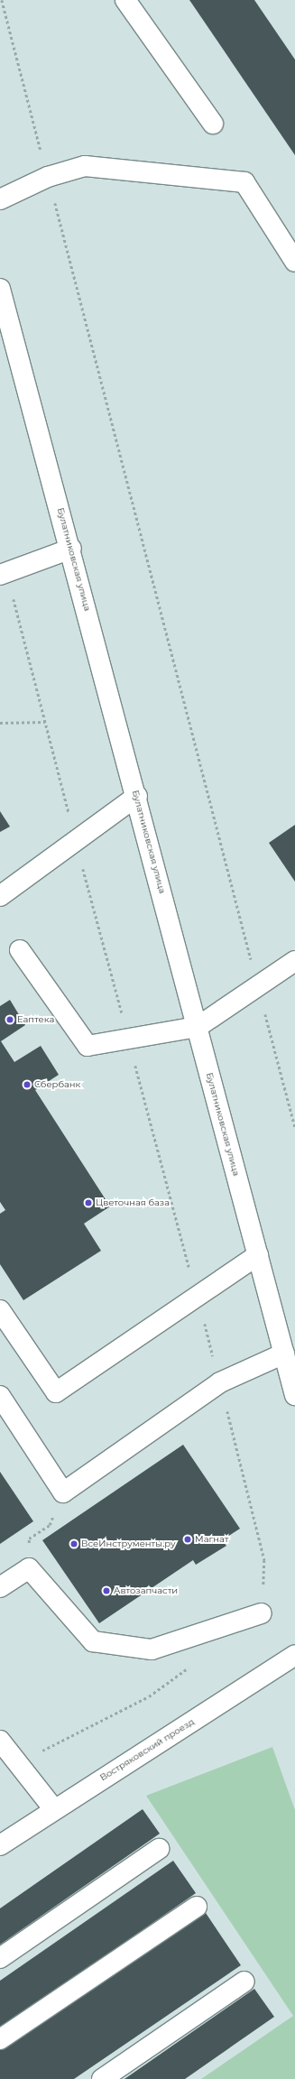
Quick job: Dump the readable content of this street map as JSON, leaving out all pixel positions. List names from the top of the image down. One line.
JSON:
{"streets":{"street":["Булатниковская улица","Востряковский проезд"]},"places":["Еаптека","Сбербанк","Цветочная база","Магнат","ВсеИнструменты.ру","Автозапчасти"]}
